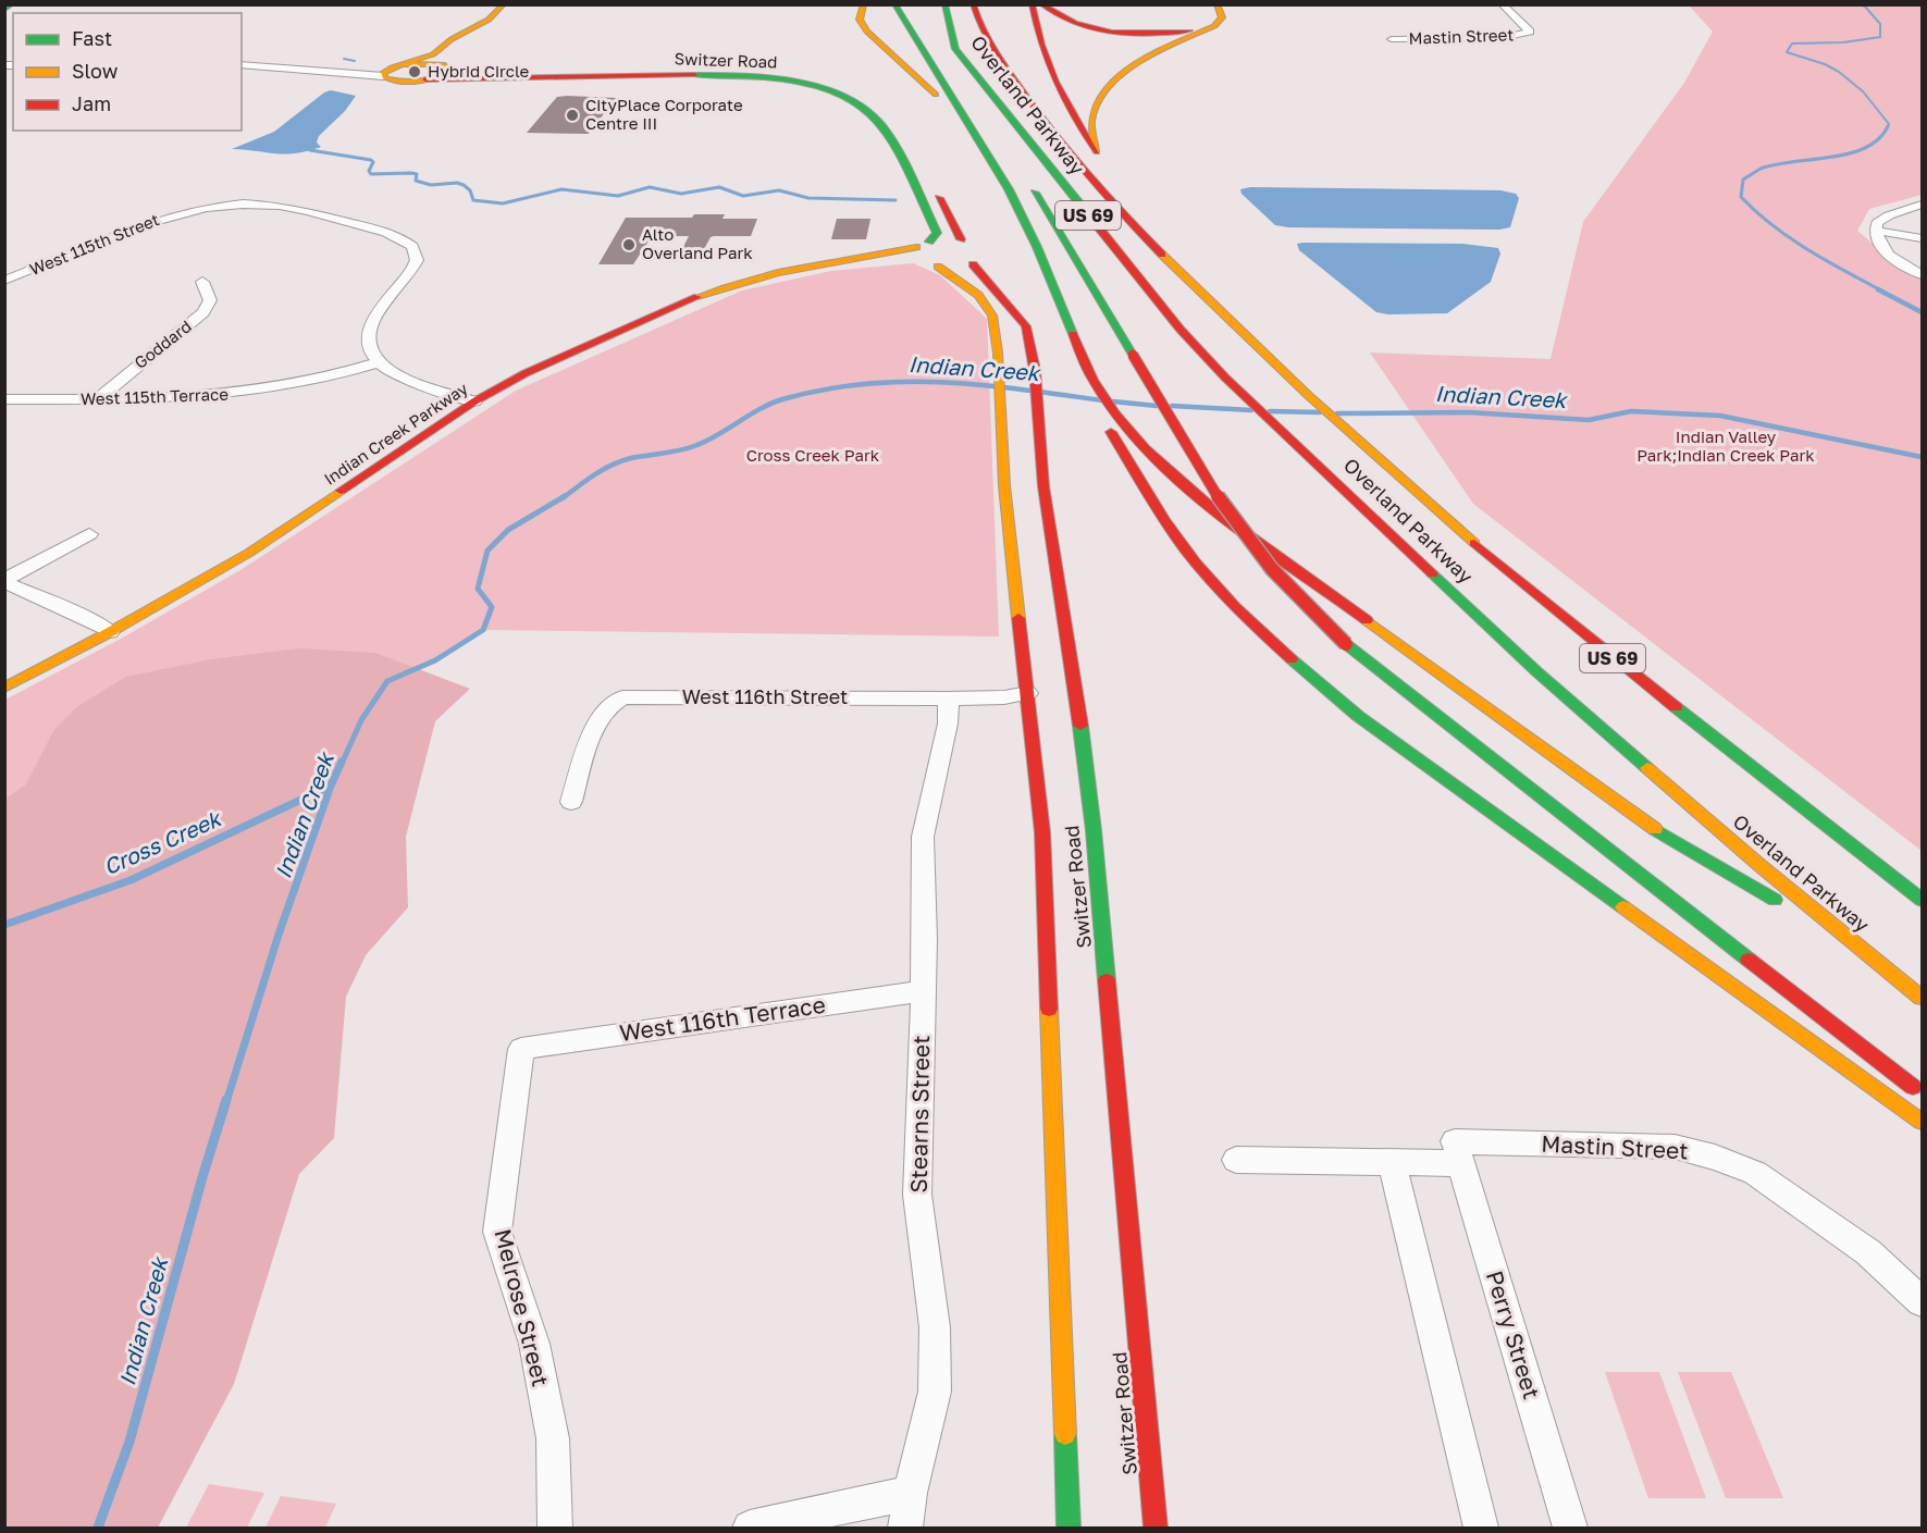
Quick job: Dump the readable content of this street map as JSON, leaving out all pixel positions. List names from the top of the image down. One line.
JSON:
{"streets":{"main road":["Switzer Road","Overland Parkway","US 69","Indian Creek Parkway"],"street":["Mastin Street","West 115th Street","Goddard","West 115th Terrace","West 116th Street","West 116th Terrace","Stearns Street","Melrose Street","Perry Street"]},"crossings":[["Mastin Street","Perry Street"],["Switzer Road","Indian Creek Parkway"],["Switzer Road","West 116th Street"],["West 115th Street","West 115th Terrace"],["Goddard","West 115th Terrace"],["West 116th Street","Stearns Street"],["West 116th Terrace","Stearns Street"],["West 116th Terrace","Melrose Street"]],"water":["Indian Creek","Cross Creek"],"parks":["Indian Valley Park;Indian Creek Park","Cross Creek Park"],"places":["Hybrid Circle","CityPlace Corporate Centre III","Alto Overland Park"],"legend":["Fast","Slow","Jam"]}
